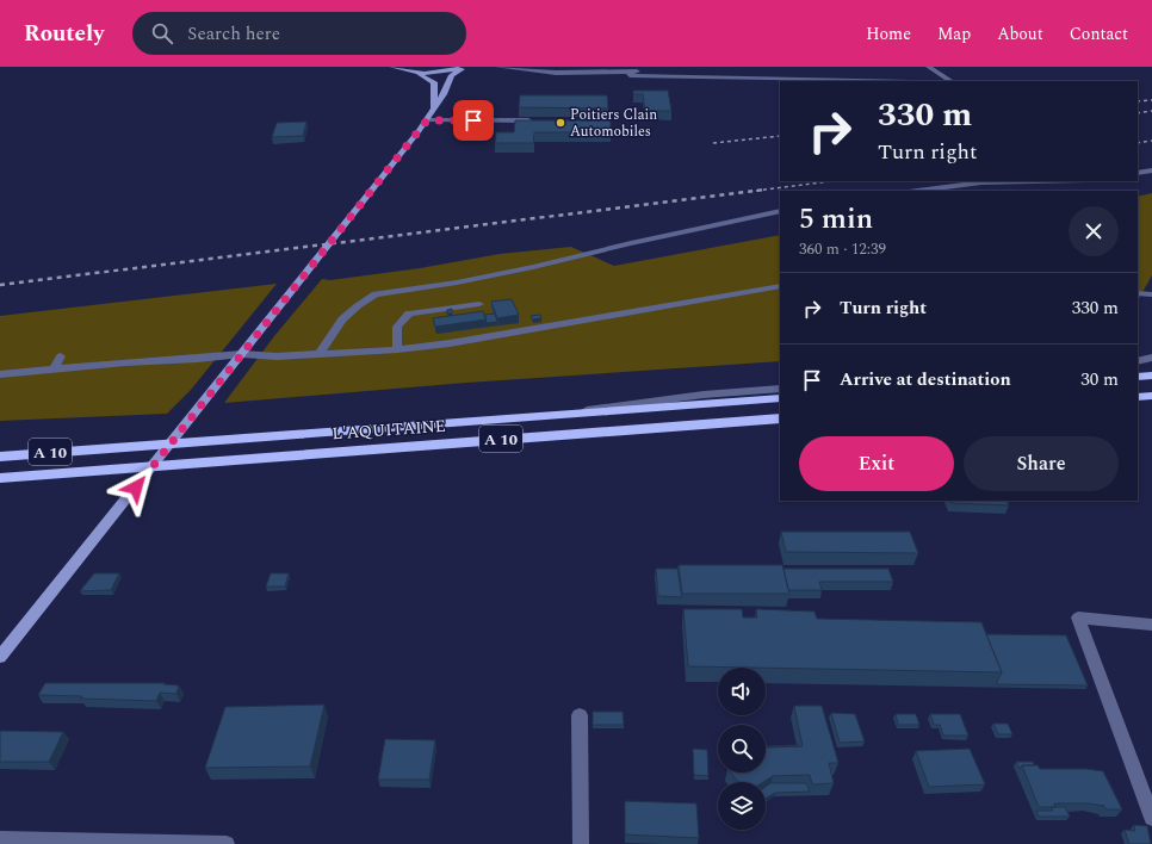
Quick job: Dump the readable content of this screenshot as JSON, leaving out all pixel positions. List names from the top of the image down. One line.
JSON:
{"streets":{"highway":["L'AQUITAINE","A 10"]},"places":["Poitiers Clain Automobiles"],"page":{"header":"Routely","search":"Search here","nav":["Home","Map","About","Contact"],"turn":["330 m","Turn right"],"heading":["5 min","360 m · 12:39"],"list":[{"name":"Turn right","value":"330 m"},{"name":"Arrive at destination","value":"30 m"}],"buttons":["Exit","Share"]}}
